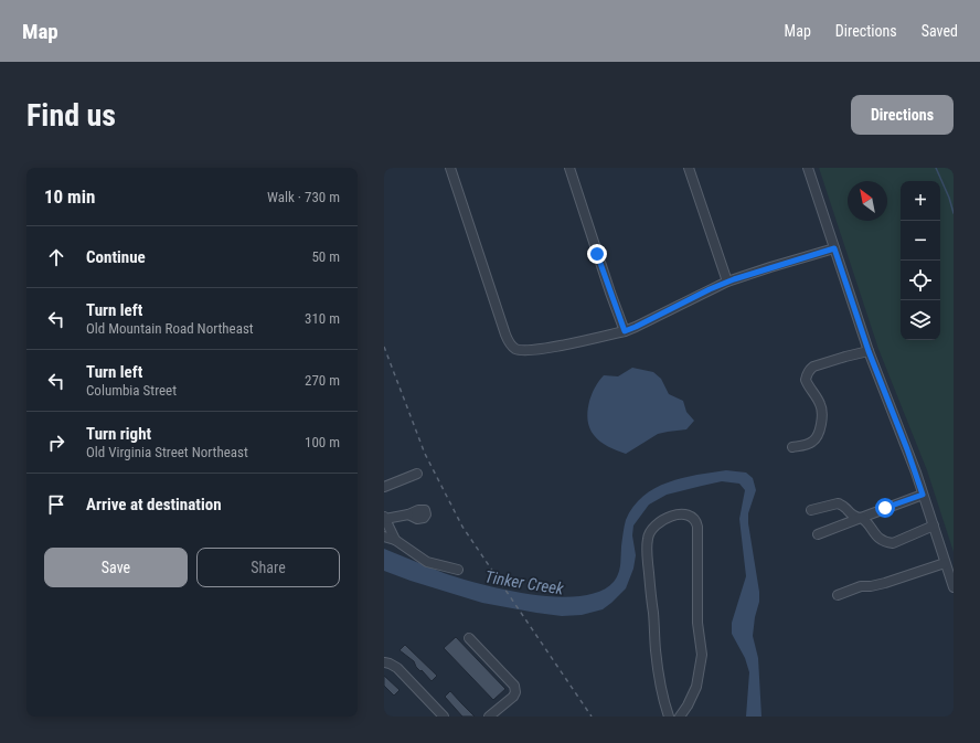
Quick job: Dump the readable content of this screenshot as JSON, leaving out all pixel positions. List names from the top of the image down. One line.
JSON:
{"water":["Tinker Creek"],"north":"top left","page":{"header":"Map","nav":["Map","Directions","Saved"],"buttons":["Directions",["Save","Share"]],"title":"Find us","heading":["10 min","Walk · 730 m"],"map_buttons":["+","−"],"list":[["Continue","50 m"],["Turn left","Old Mountain Road Northeast","310 m"],["Turn left","Columbia Street","270 m"],["Turn right","Old Virginia Street Northeast","100 m"],"Arrive at destination"]}}
